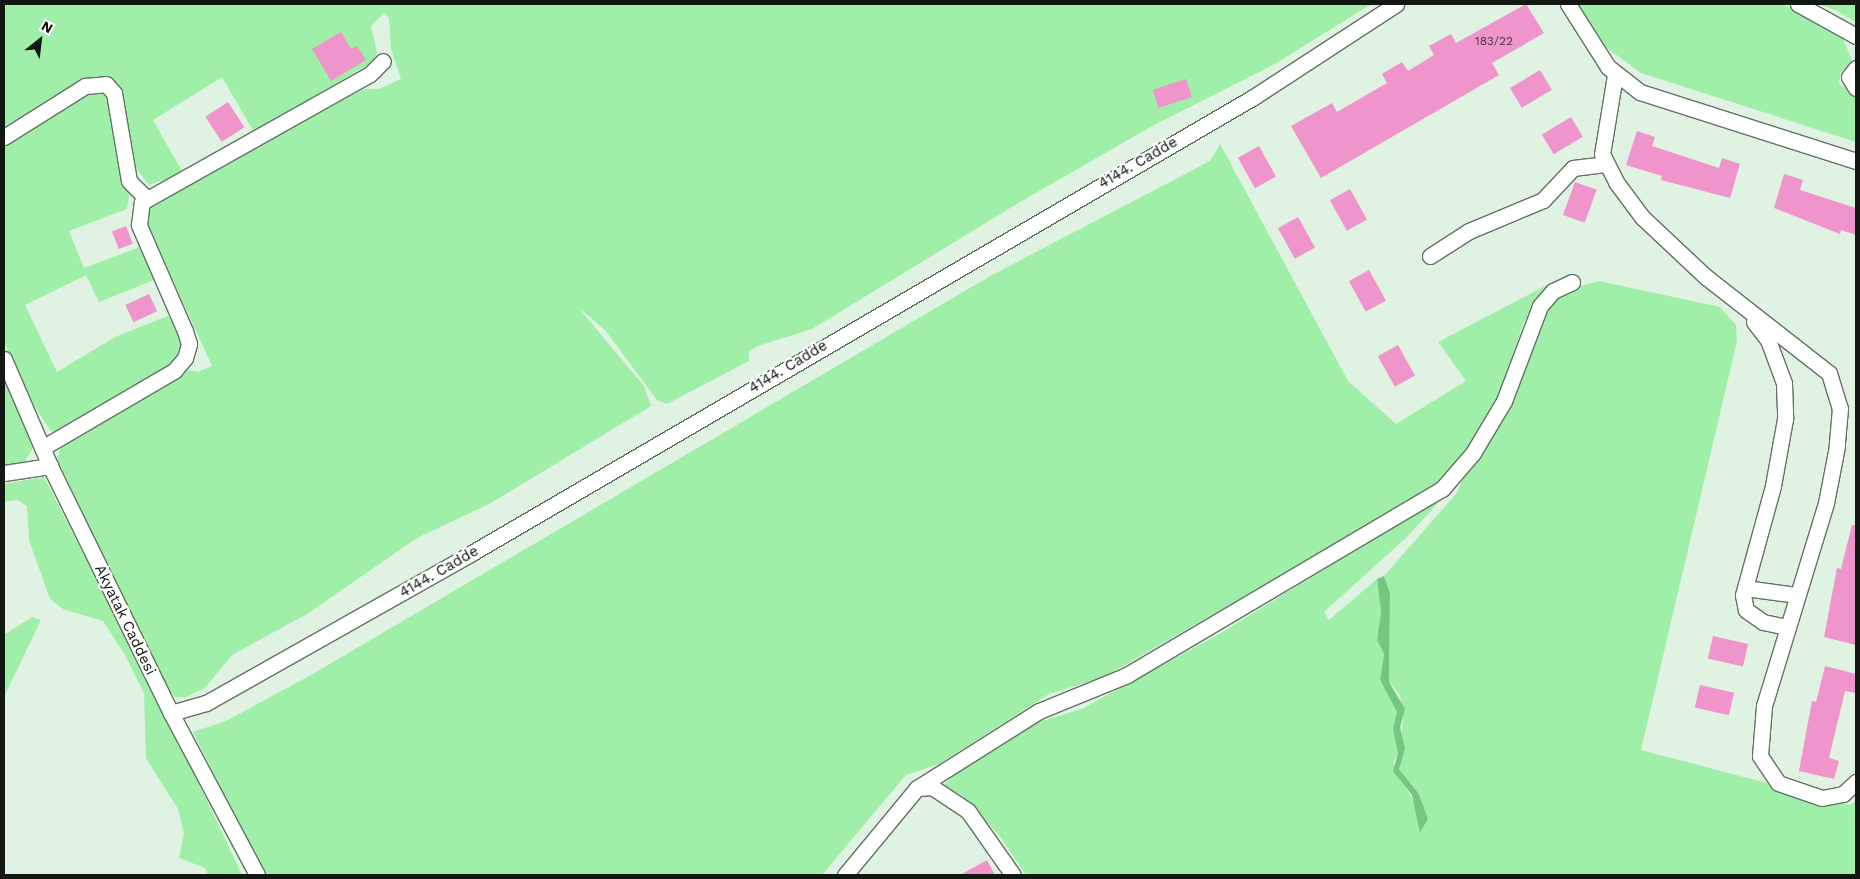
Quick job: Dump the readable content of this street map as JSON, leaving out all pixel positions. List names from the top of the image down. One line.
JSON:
{"streets":{"street":["4144. Cadde","Akyatak Caddesi"]},"crossings":[["4144. Cadde","Akyatak Caddesi"]],"house_numbers":["183/22"],"north":"top right"}
